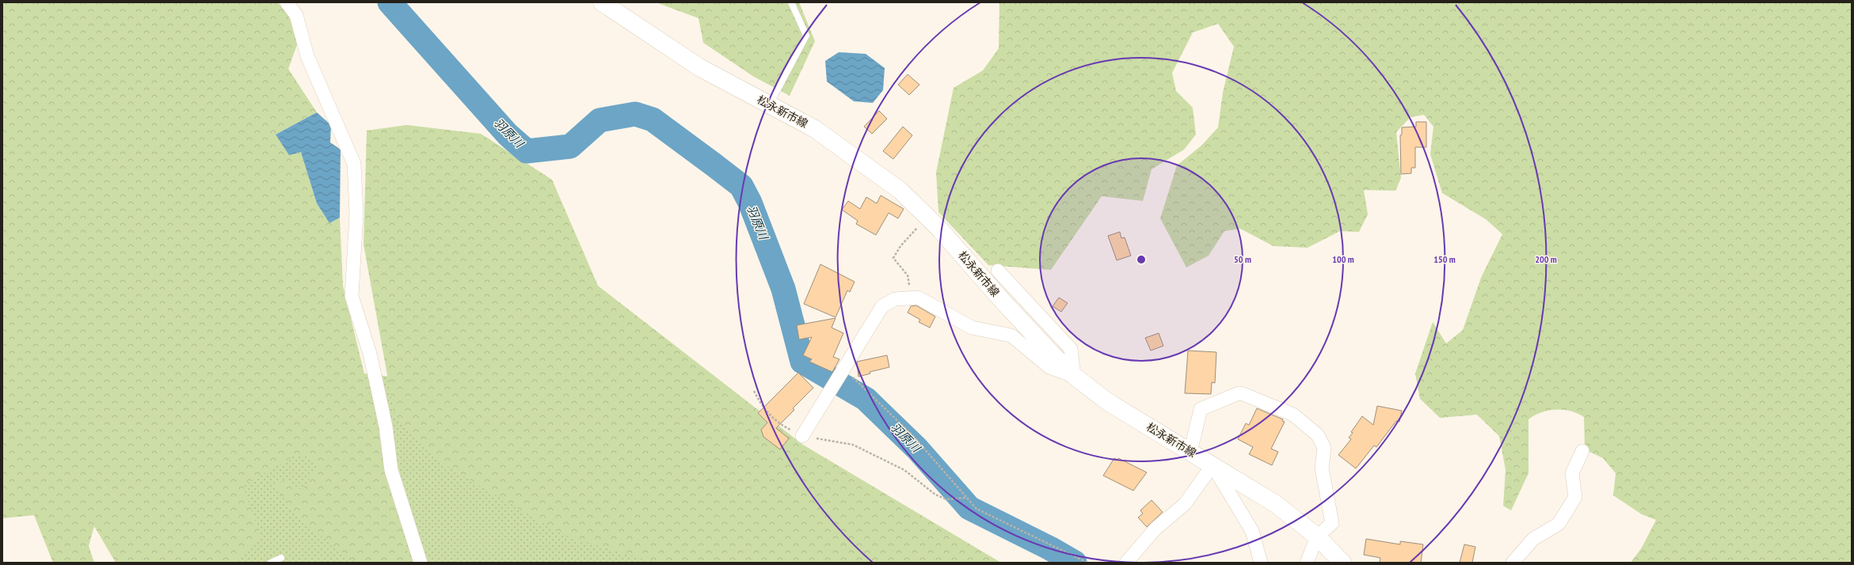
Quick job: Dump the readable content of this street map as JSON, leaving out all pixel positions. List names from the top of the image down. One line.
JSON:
{"streets":{"main road":["松永新市線"]},"water":["羽原川"],"rings":["50 m","100 m","150 m","200 m"]}
